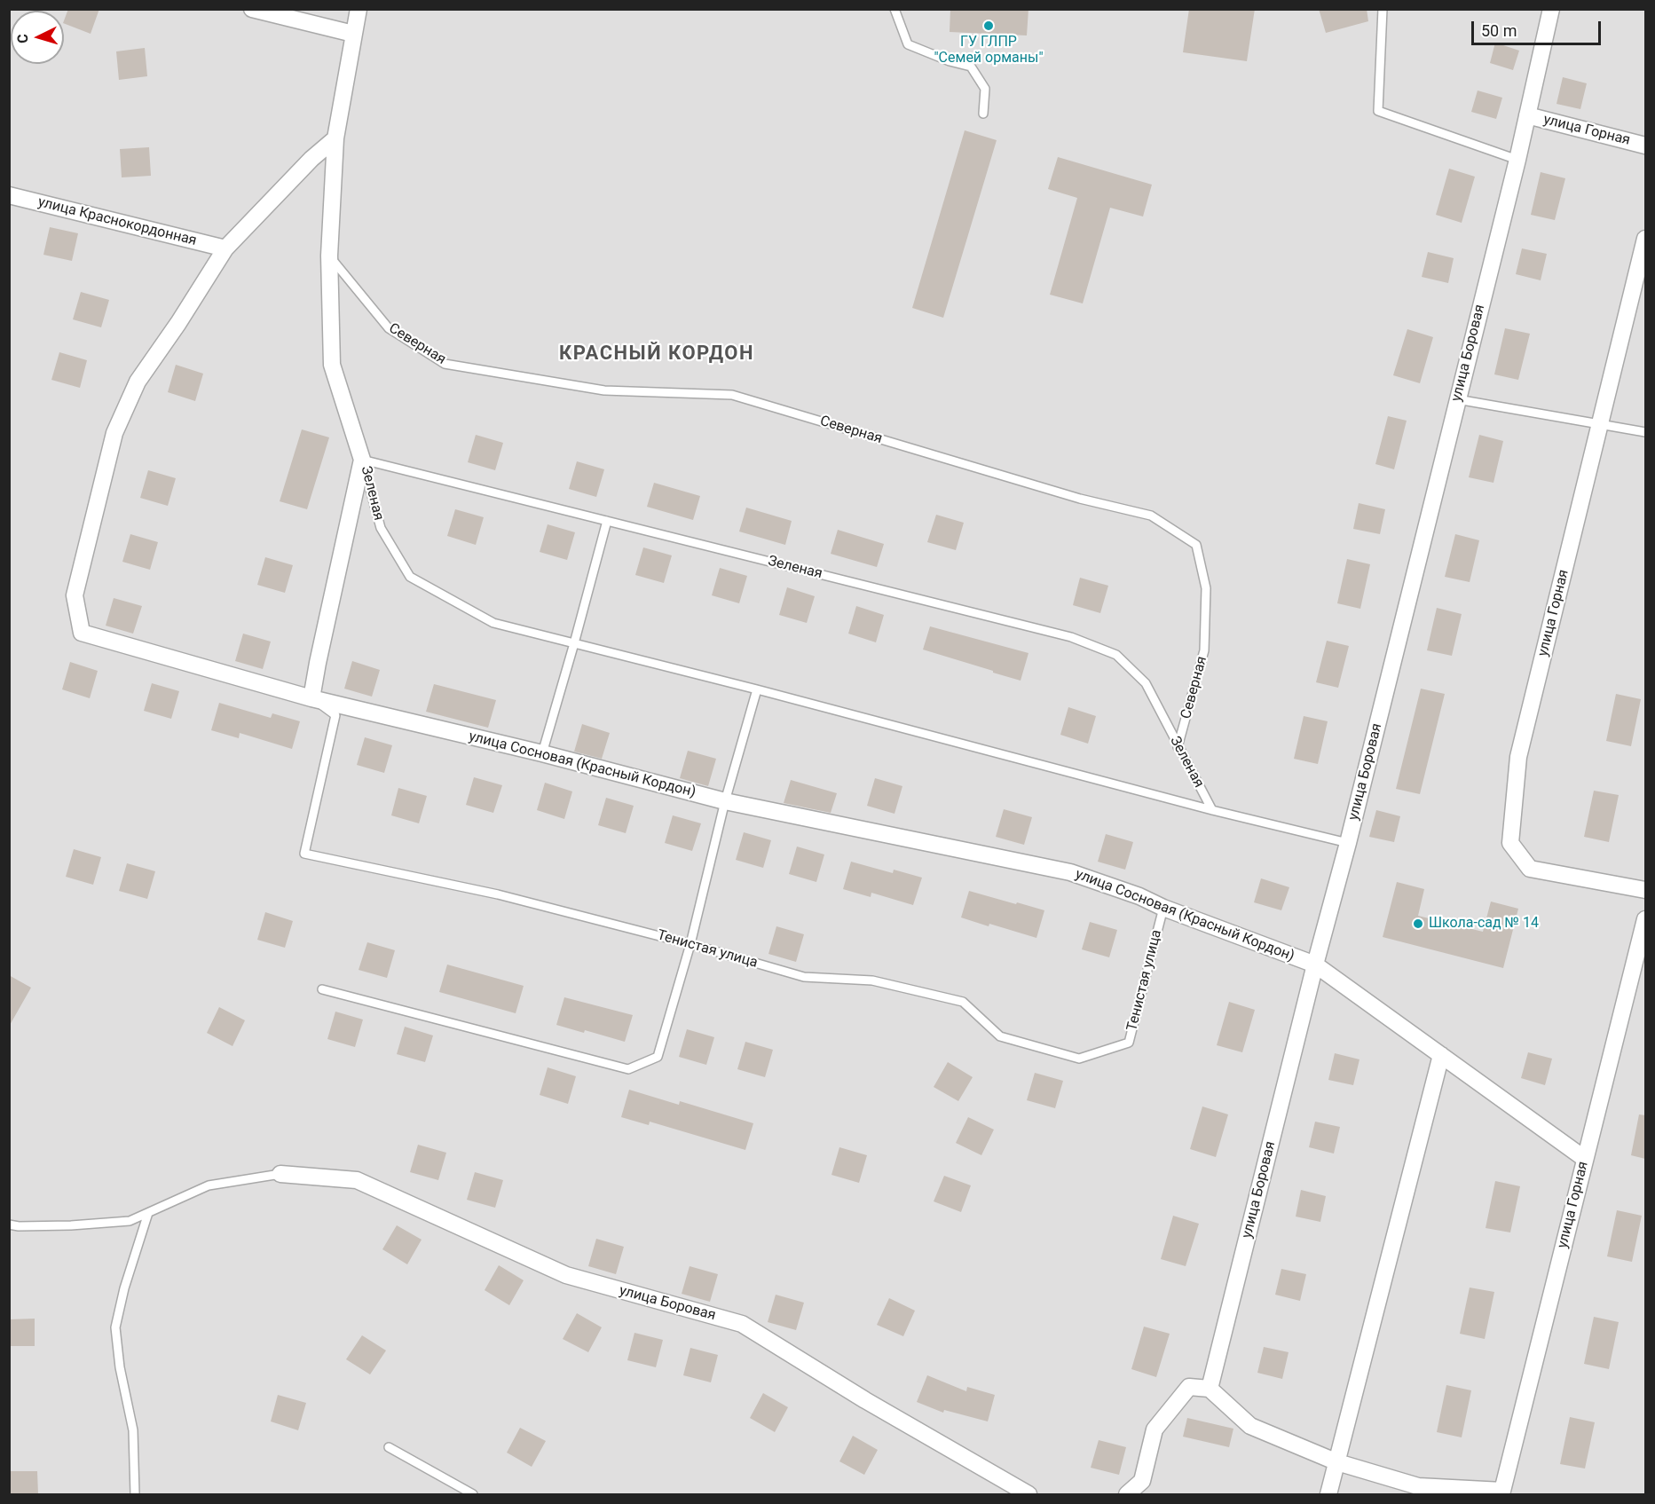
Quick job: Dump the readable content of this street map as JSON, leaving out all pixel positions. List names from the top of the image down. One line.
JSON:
{"streets":{"street":["улица Горная","улица Краснокордонная","улица Боровая","улица Сосновая (Красный Кордон)"],"lane":["Северная","Зеленая","Тенистая улица"]},"crossings":[["улица Горная","улица Боровая"],["улица Горная","улица Сосновая (Красный Кордон)"],["улица Краснокордонная","улица Сосновая (Красный Кордон)"],["Северная","Зеленая"],["улица Боровая","Зеленая"],["улица Боровая","улица Сосновая (Красный Кордон)"],["улица Сосновая (Красный Кордон)","Тенистая улица"]],"districts":["КРАСНЫЙ КОРДОН"],"places":["ГУ ГЛПР \"Семей орманы\"","Школа-сад № 14"],"scale_bar":"50 m","north":"left"}
